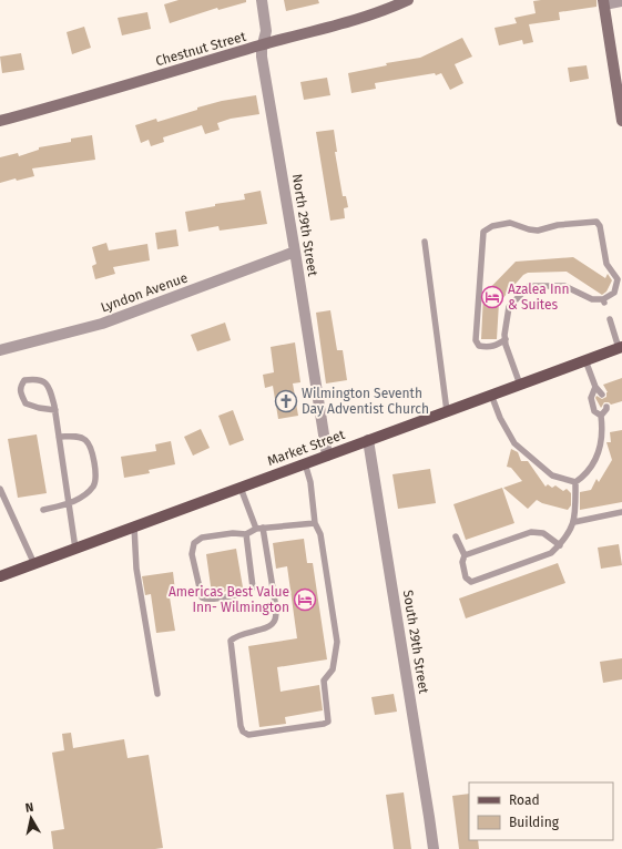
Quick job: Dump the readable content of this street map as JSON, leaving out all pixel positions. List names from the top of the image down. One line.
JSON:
{"streets":{"main road":["Market Street"],"street":["Chestnut Street","North 29th Street","Lyndon Avenue","South 29th Street"]},"crossings":[["Chestnut Street","North 29th Street"],["North 29th Street","Lyndon Avenue"],["North 29th Street","Market Street"],["Market Street","South 29th Street"]],"places":{"hotel":["Azalea Inn & Suites","Americas Best Value Inn- Wilmington"],"church":["Wilmington Seventh Day Adventist Church"]},"legend":["Road","Building"],"north":"top"}
